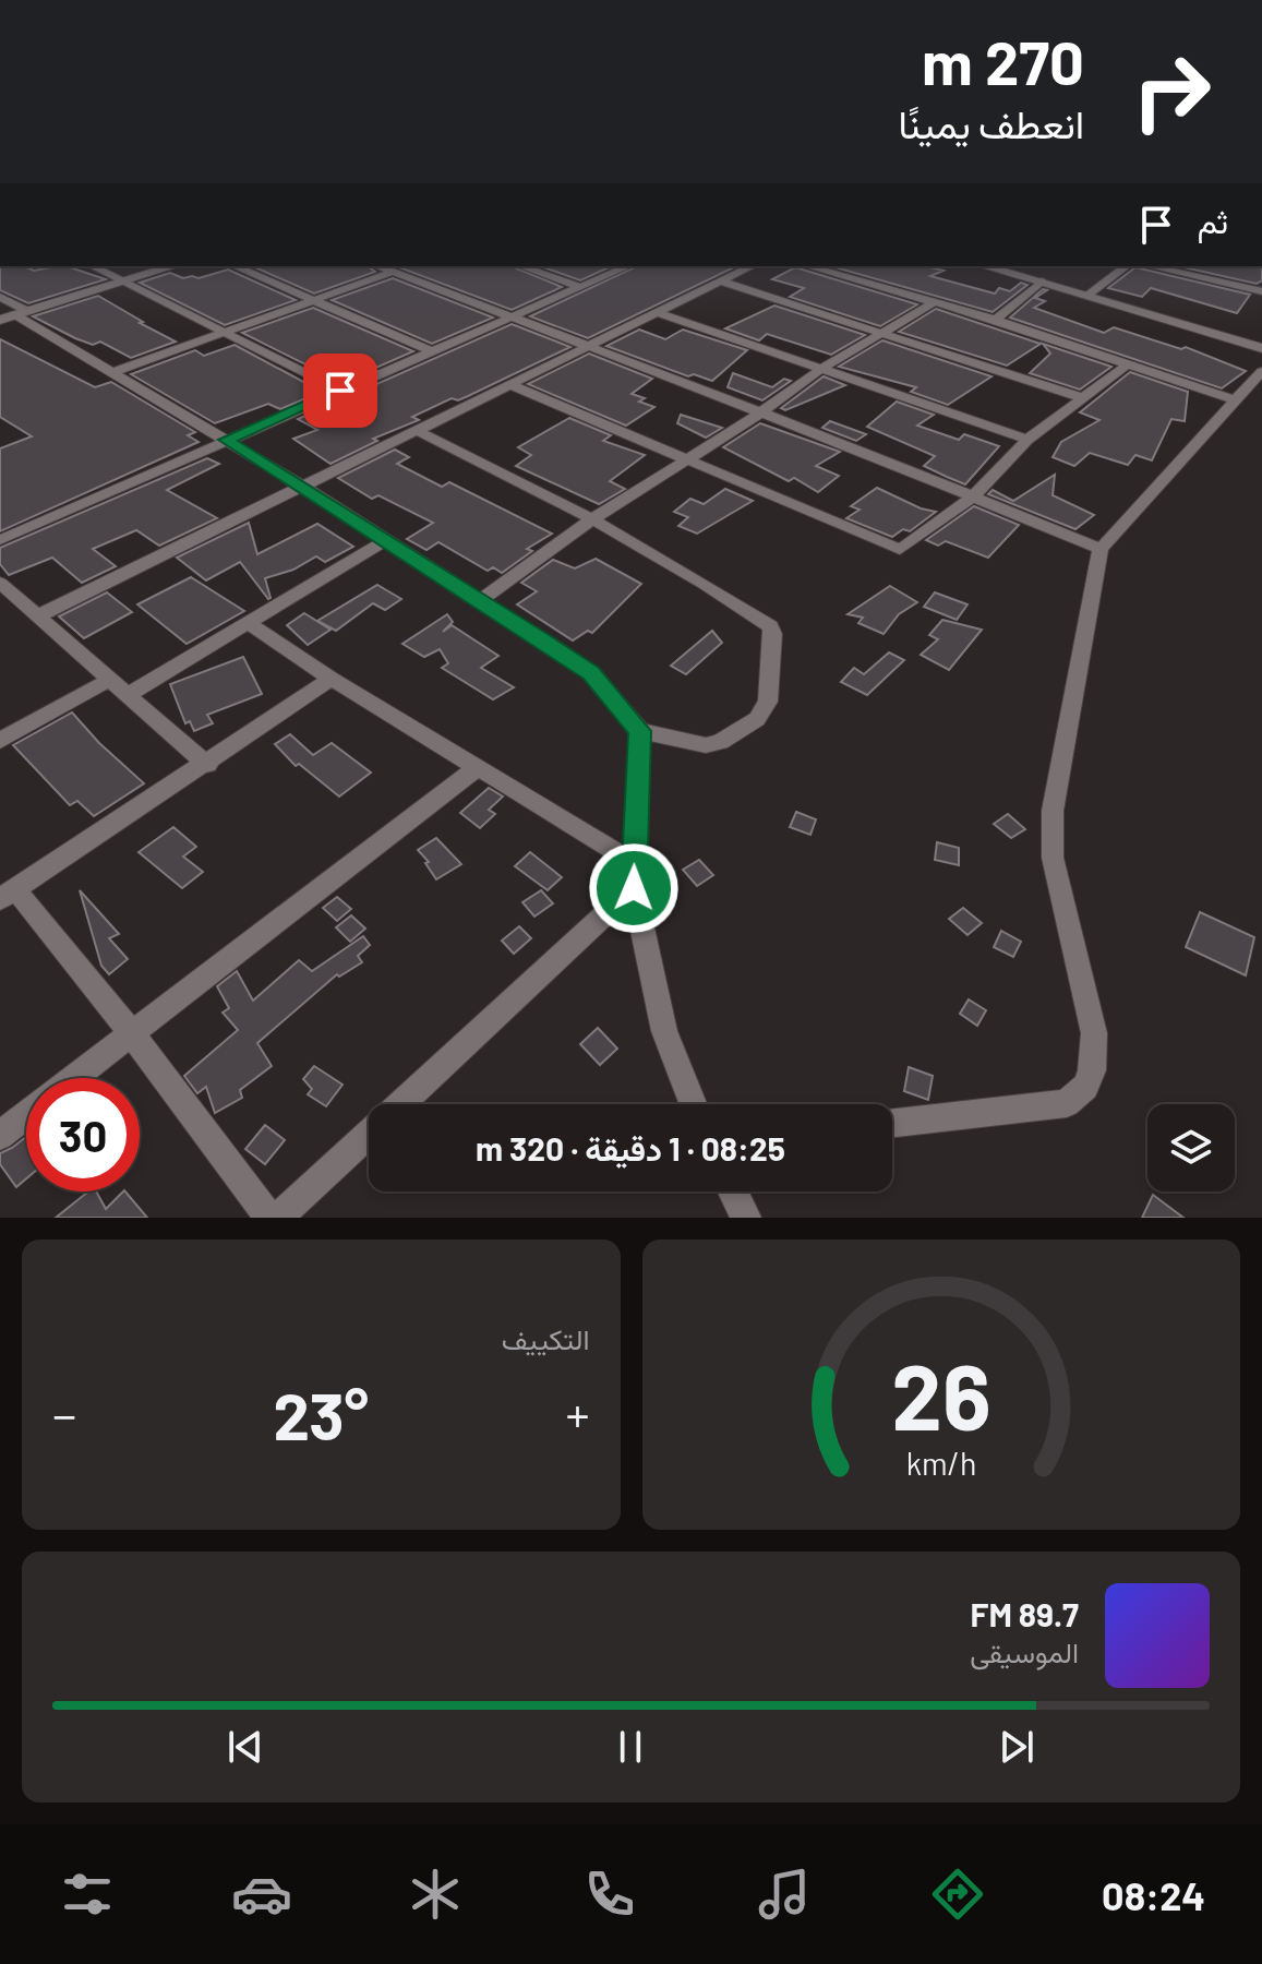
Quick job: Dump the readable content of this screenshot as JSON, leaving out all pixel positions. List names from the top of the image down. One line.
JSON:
{"page":{"turn":["270 m","انعطف يمينًا"],"then":"ثم","limit":"30","trip":"08:25 · 1 دقيقة · 320 m","tile":"التكييف","heat":["−","23°","+"],"song":["89.7 FM","الموسيقى"],"tabs":"08:24","gauge":["26","km/h"]}}
